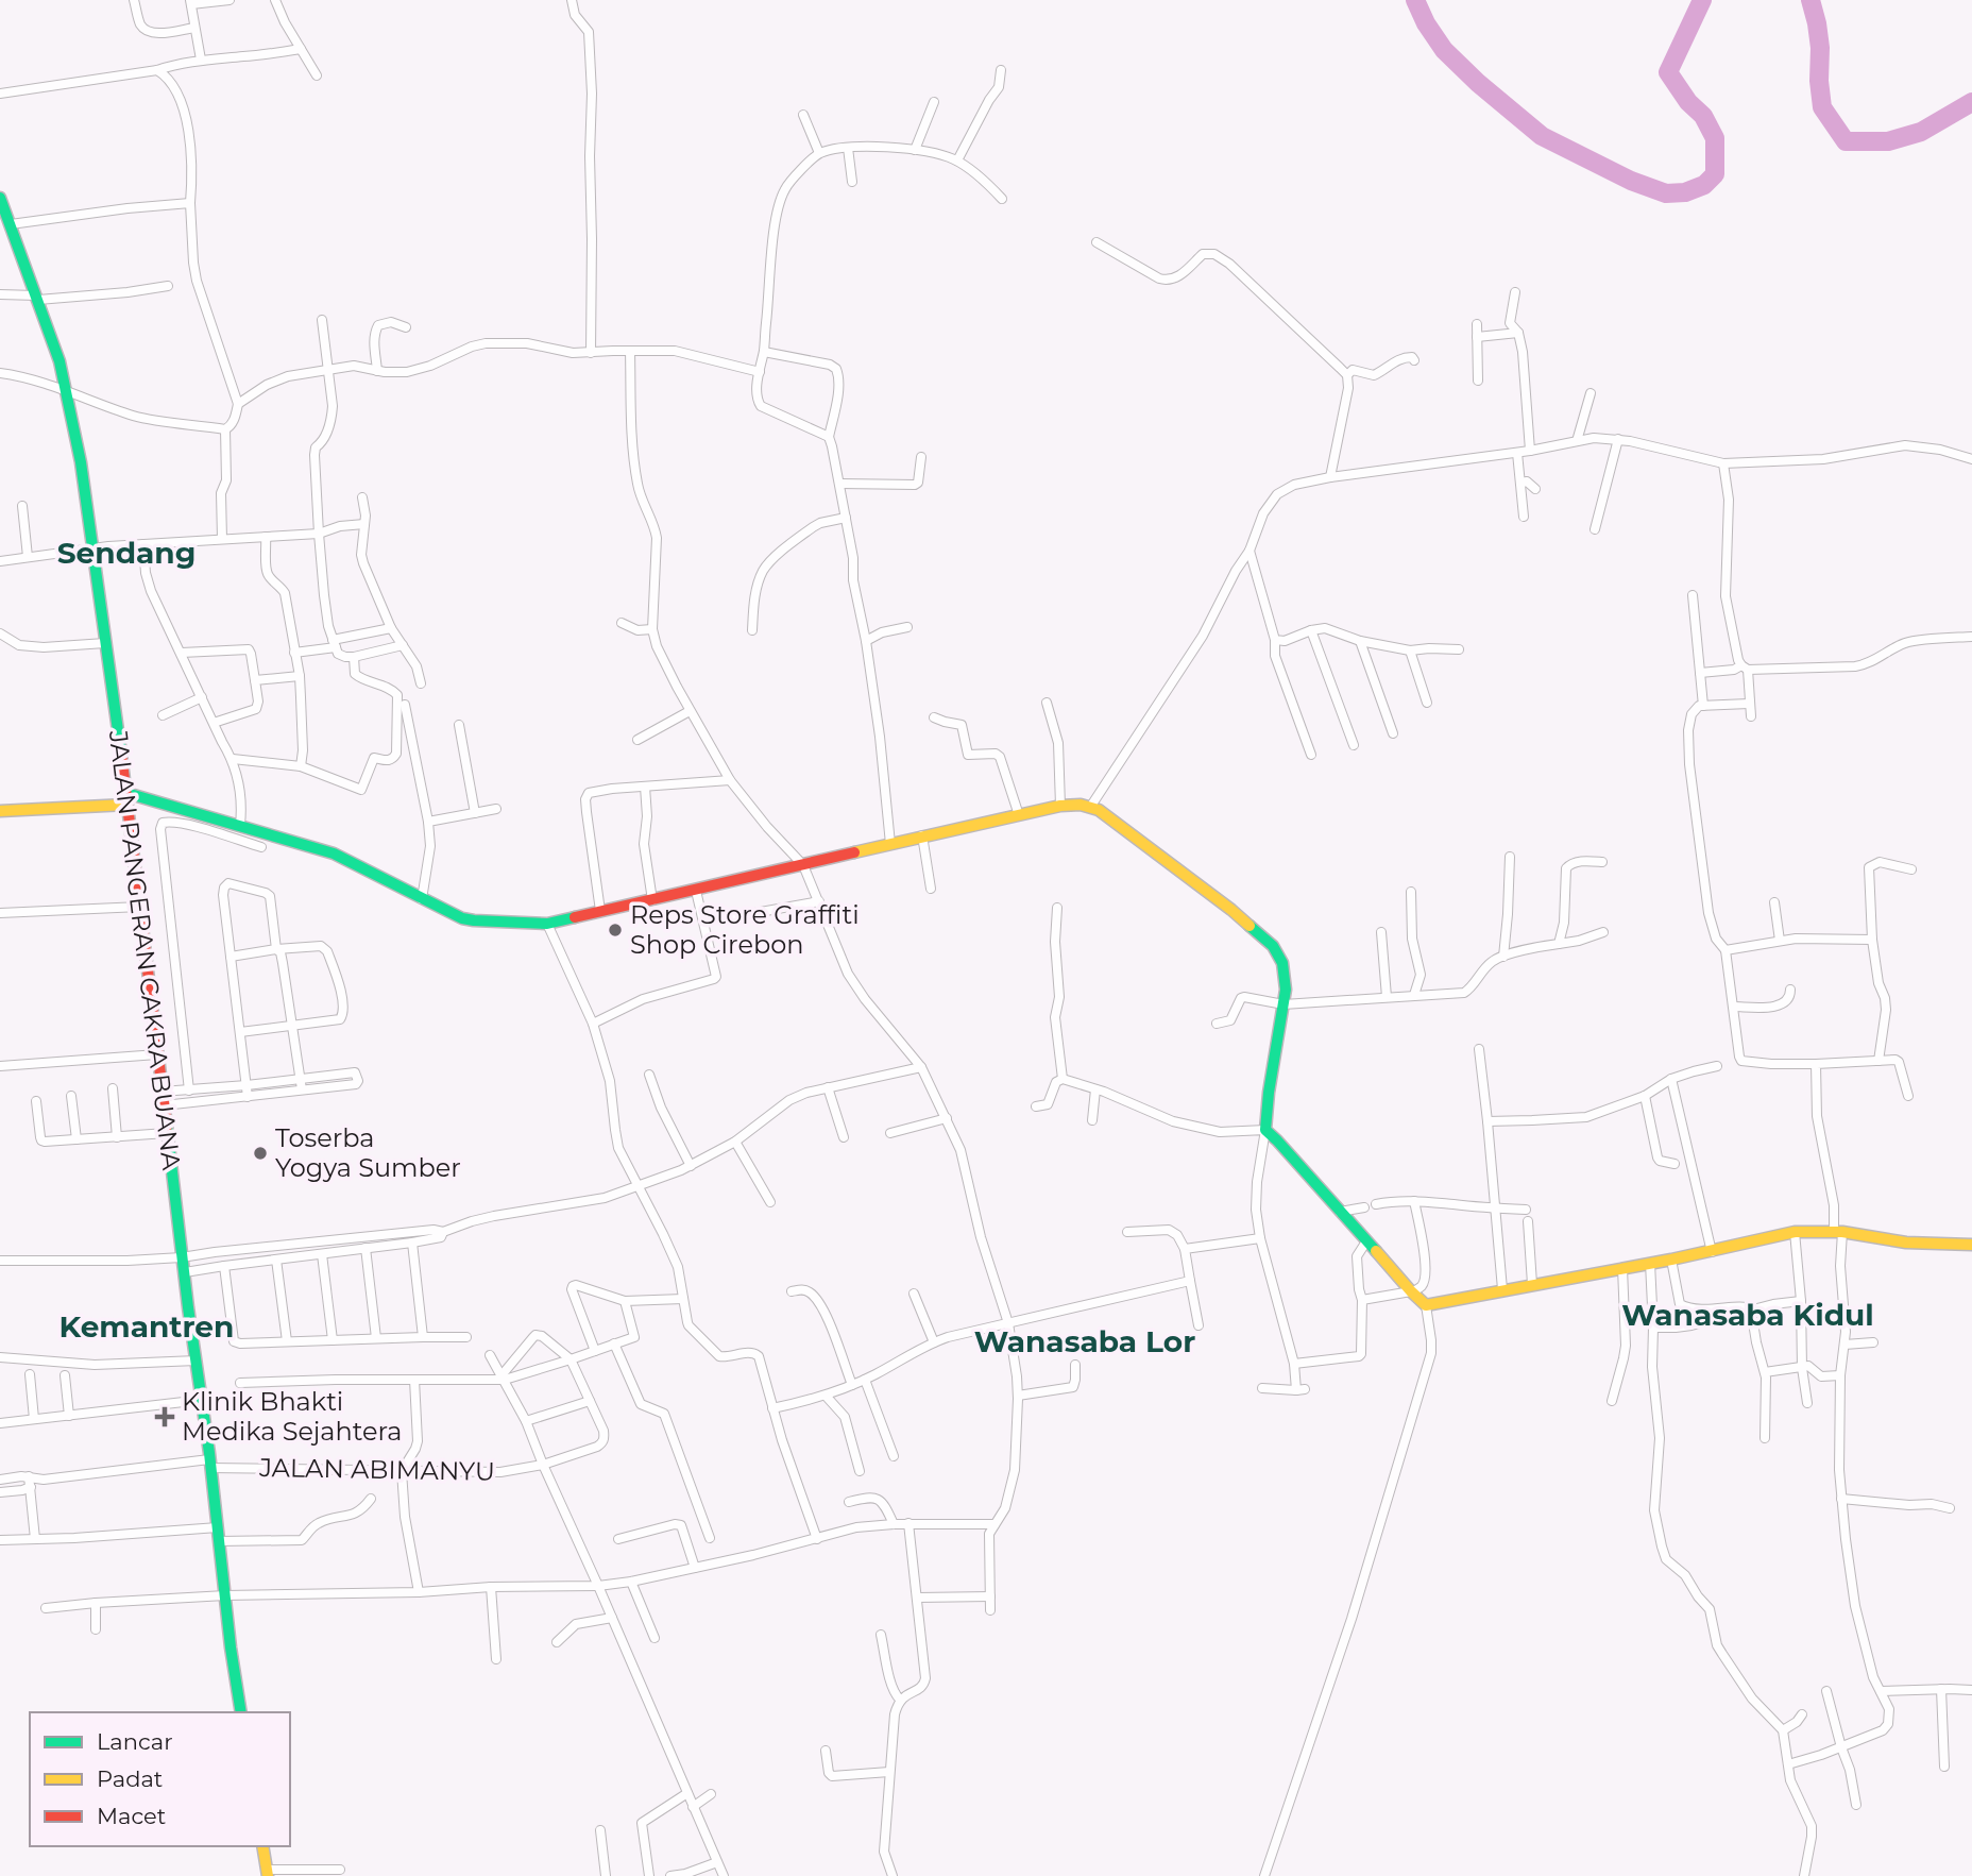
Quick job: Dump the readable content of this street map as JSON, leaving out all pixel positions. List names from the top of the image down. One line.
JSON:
{"streets":{"street":["JALAN PANGERAN CAKRA BUANA","JALAN ABIMANYU"]},"crossings":[["JALAN PANGERAN CAKRA BUANA","JALAN ABIMANYU"]],"districts":["Sendang","Wanasaba Kidul","Kemantren","Wanasaba Lor"],"places":{"other":["Reps Store Graffiti Shop Cirebon","Toserba Yogya Sumber"],"health":["Klinik Bhakti Medika Sejahtera"]},"legend":["Lancar","Padat","Macet"]}
